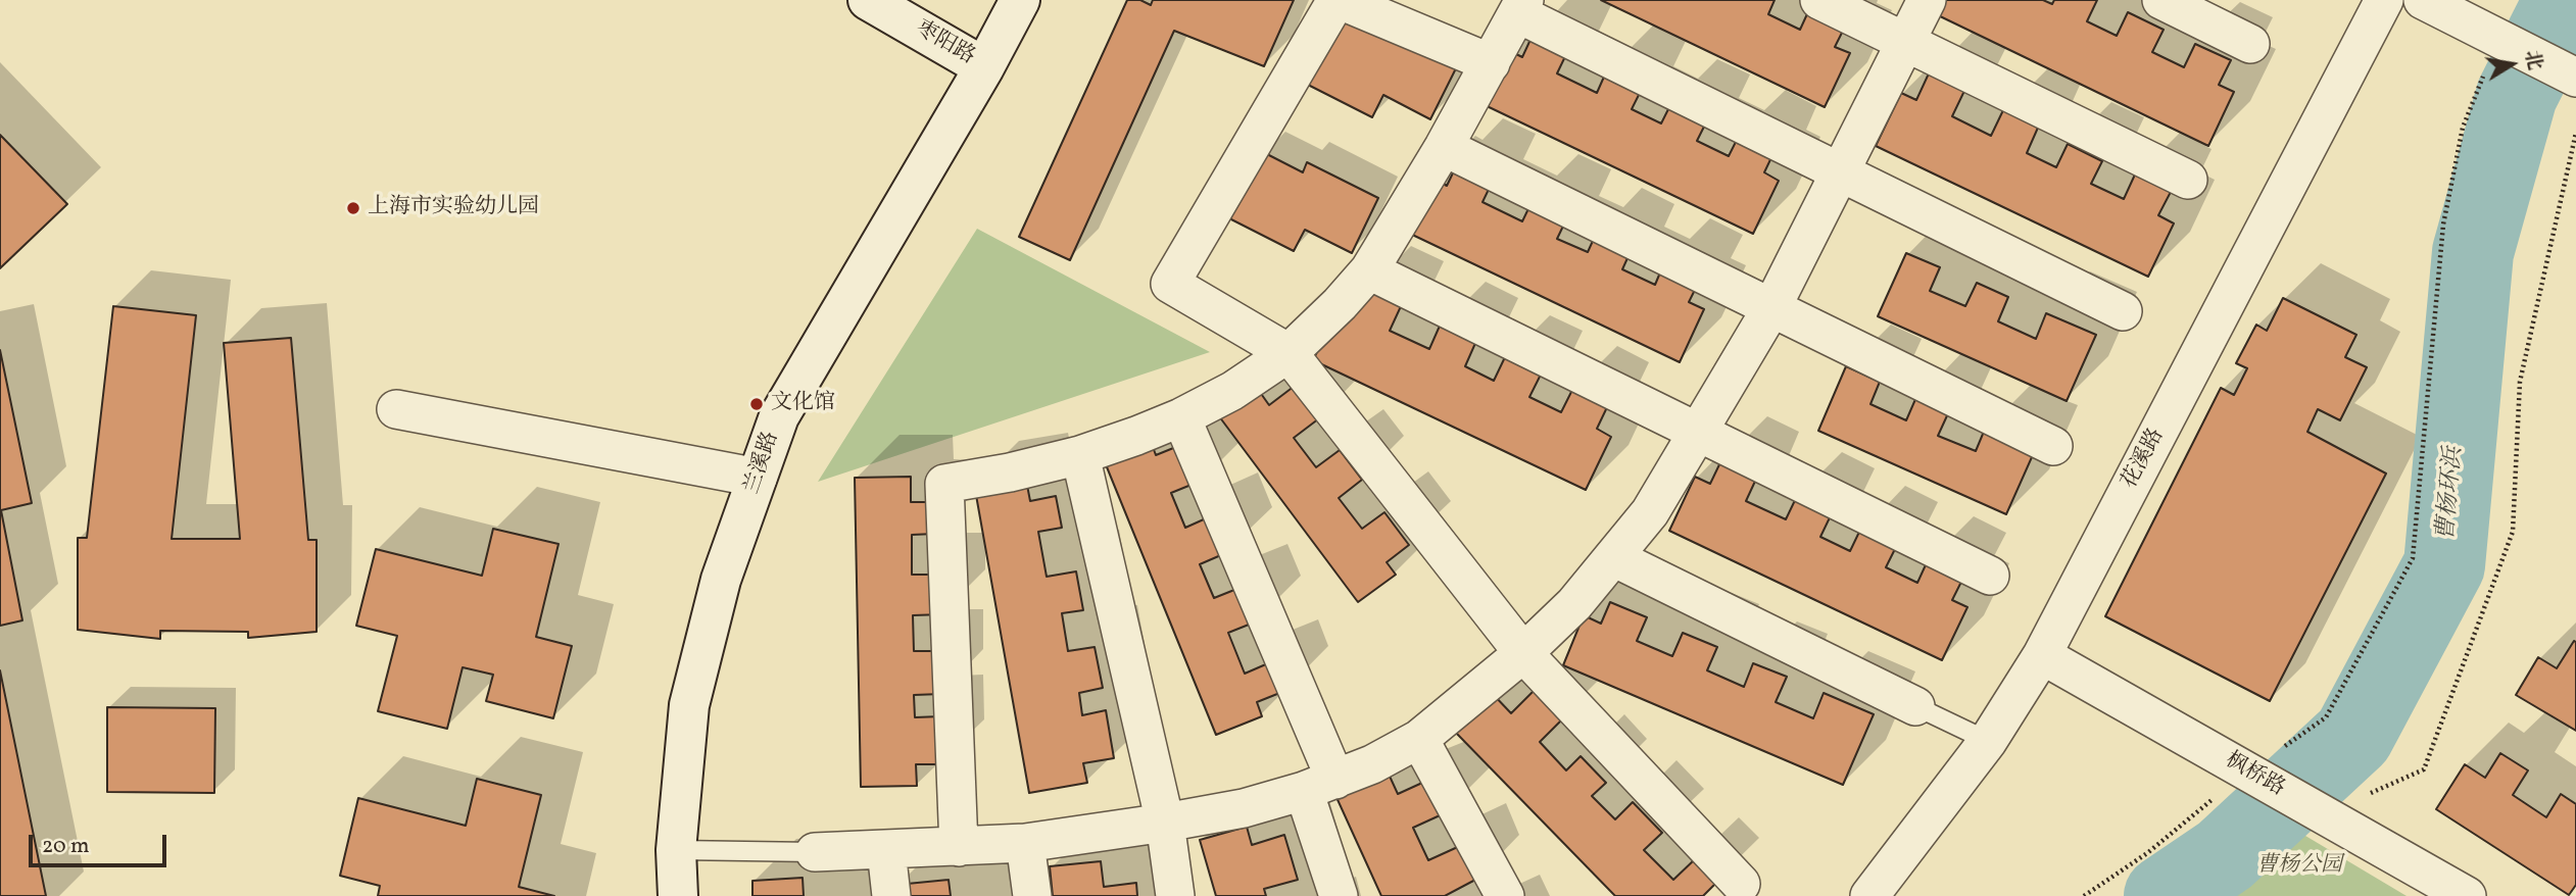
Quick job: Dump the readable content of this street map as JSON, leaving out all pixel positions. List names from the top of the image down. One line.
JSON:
{"streets":{"street":["枣阳路","花溪路","兰溪路","枫桥路"]},"crossings":[["枣阳路","兰溪路"],["花溪路","枫桥路"]],"water":["曹杨环浜"],"parks":["曹杨公园"],"places":["上海市实验幼儿园","文化馆"],"scale_bar":"20 m","north":"right"}
